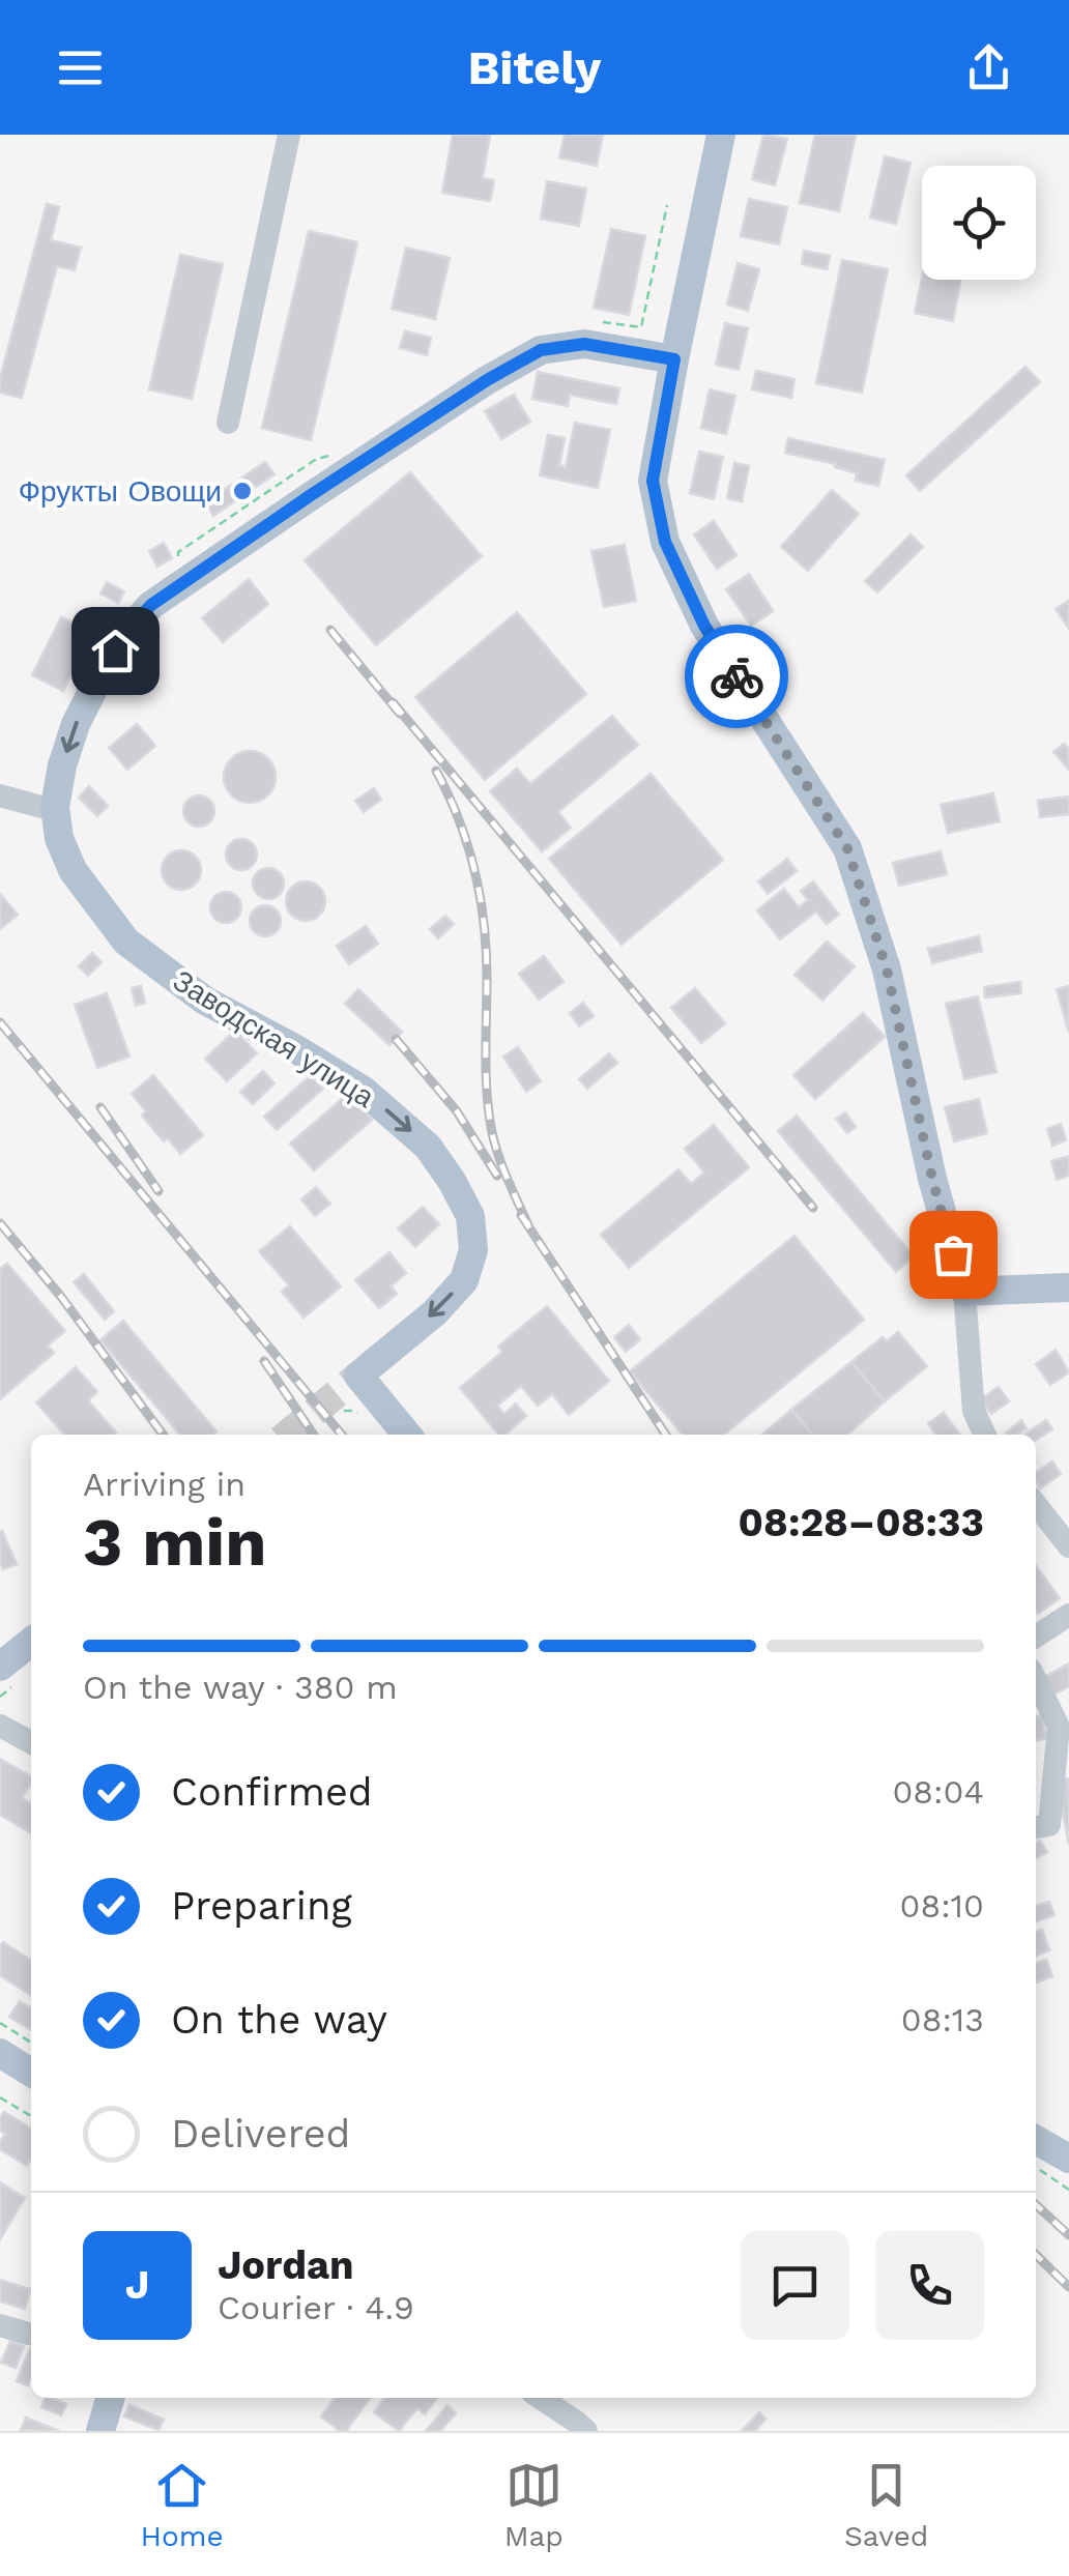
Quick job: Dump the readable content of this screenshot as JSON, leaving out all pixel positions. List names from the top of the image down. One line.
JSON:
{"streets":{"main road":["Заводская улица"]},"places":["Фрукты Овощи"],"page":{"header":"Bitely","heading":["3 min","Arriving in","08:28–08:33"],"panel":["Jordan","Courier · 4.9"],"bar":"On the way · 380 m","list":[["Confirmed","08:04"],["Preparing","08:10"],["On the way","08:13"],"Delivered"],"round":"J","tabs":["Home","Map","Saved"]}}
